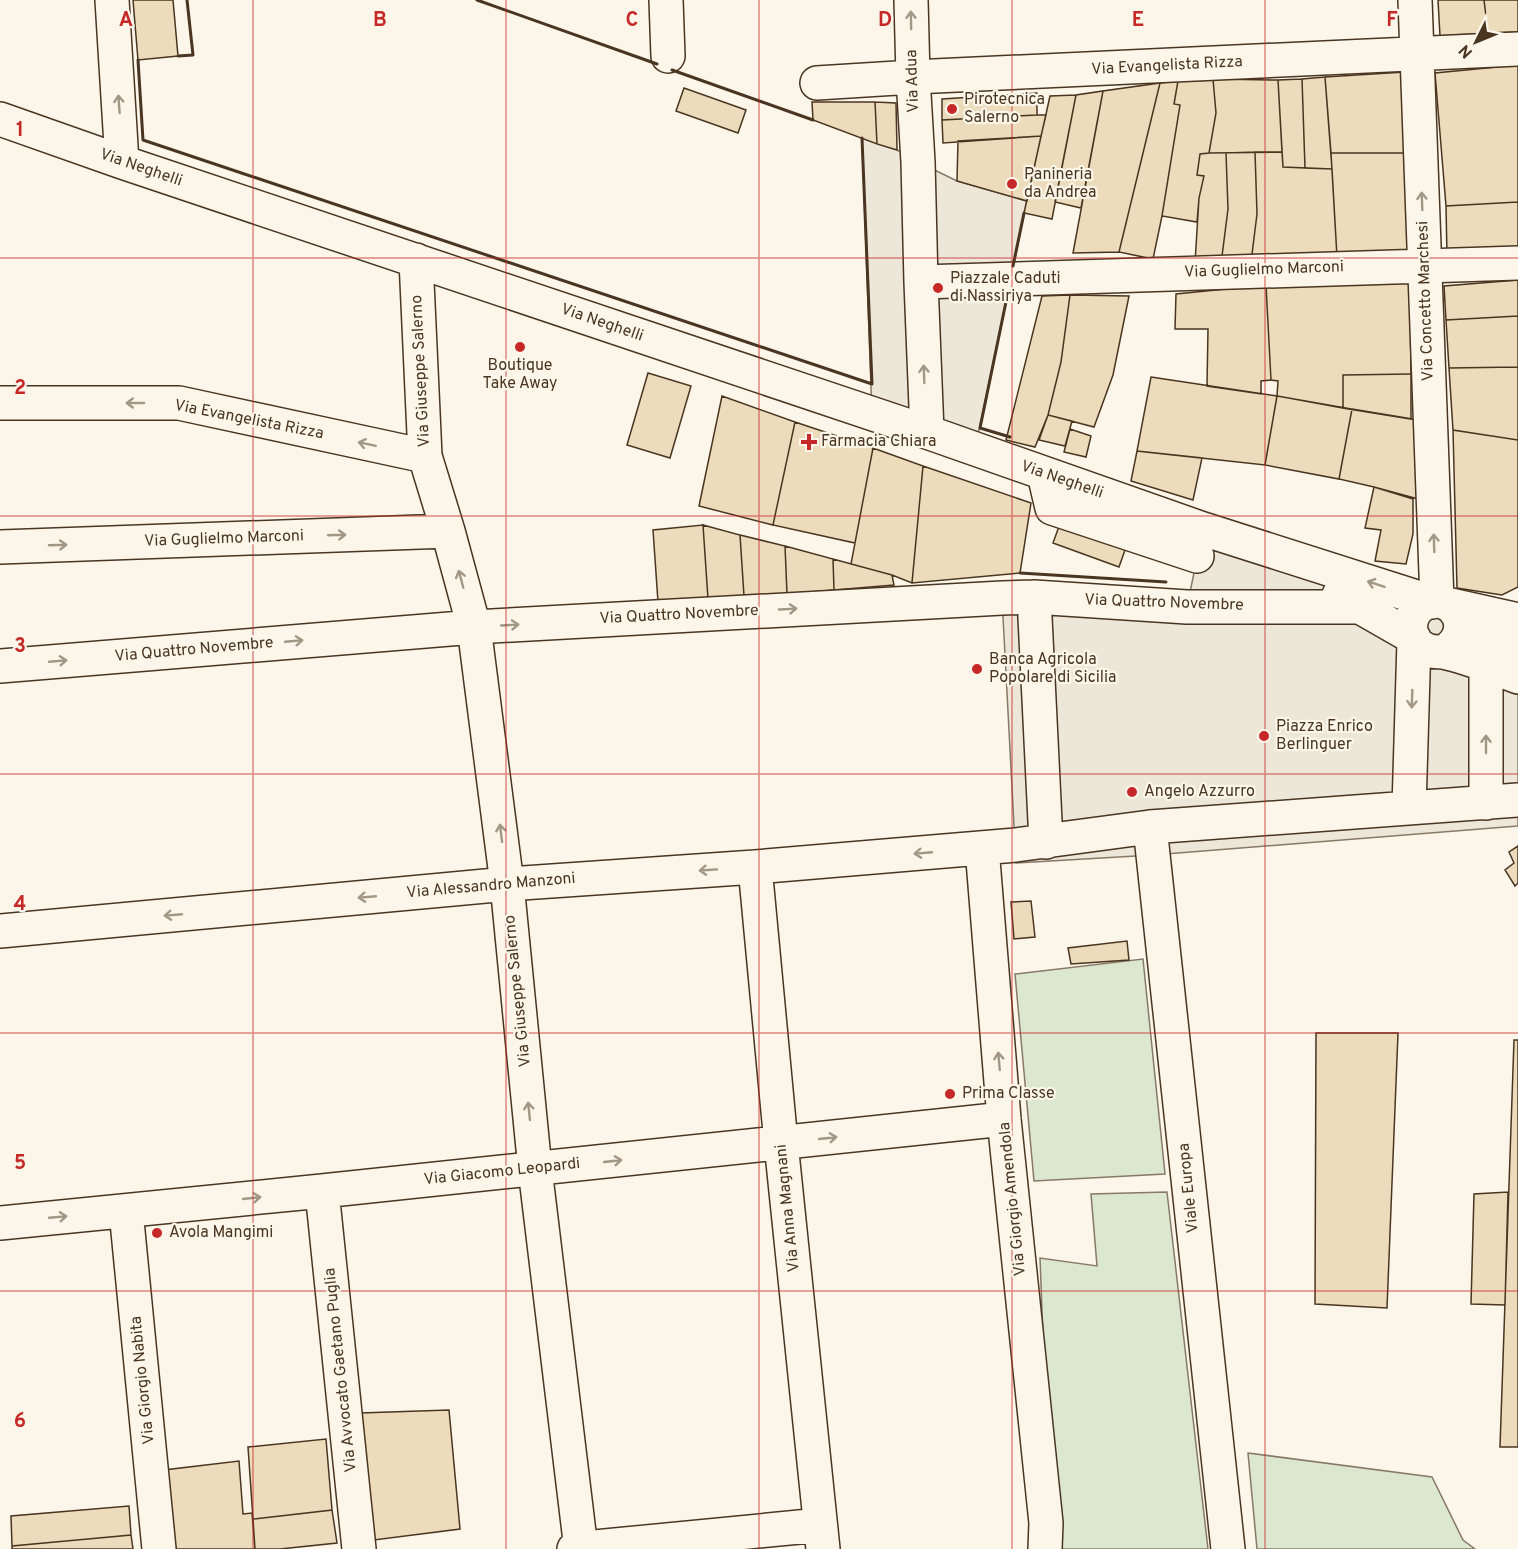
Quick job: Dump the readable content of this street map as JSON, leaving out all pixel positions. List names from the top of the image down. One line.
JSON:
{"streets":{"street":["Via Evangelista Rizza","Via Adua","Via Neghelli","Via Guglielmo Marconi","Via Concetto Marchesi","Via Giuseppe Salerno","Via Quattro Novembre","Via Alessandro Manzoni","Via Giacomo Leopardi","Viale Europa","Via Giorgio Amendola","Via Anna Magnani","Via Avvocato Gaetano Puglia","Via Giorgio Nabita"]},"crossings":[["Via Evangelista Rizza","Via Adua"],["Via Evangelista Rizza","Via Concetto Marchesi"],["Via Evangelista Rizza","Via Giuseppe Salerno"],["Via Adua","Via Neghelli"],["Via Adua","Via Guglielmo Marconi"],["Via Neghelli","Via Giuseppe Salerno"],["Via Guglielmo Marconi","Via Concetto Marchesi"],["Via Guglielmo Marconi","Via Giuseppe Salerno"],["Via Concetto Marchesi","Via Alessandro Manzoni"],["Via Giuseppe Salerno","Via Quattro Novembre"],["Via Giuseppe Salerno","Via Alessandro Manzoni"],["Via Giuseppe Salerno","Via Giacomo Leopardi"],["Via Alessandro Manzoni","Viale Europa"],["Via Alessandro Manzoni","Via Giorgio Amendola"],["Via Alessandro Manzoni","Via Anna Magnani"],["Via Giacomo Leopardi","Via Giorgio Amendola"],["Via Giacomo Leopardi","Via Anna Magnani"],["Via Giacomo Leopardi","Via Avvocato Gaetano Puglia"],["Via Giacomo Leopardi","Via Giorgio Nabita"]],"one_way":["Via Evangelista Rizza","Via Adua","Via Guglielmo Marconi","Via Giuseppe Salerno","Via Quattro Novembre","Via Alessandro Manzoni","Via Giacomo Leopardi","Via Giorgio Amendola"],"places":{"other":["Pirotecnica Salerno","Panineria da Andrea","Piazzale Caduti di Nassiriya","Boutique Take Away","Banca Agricola Popolare di Sicilia","Piazza Enrico Berlinguer","Angelo Azzurro","Prima Classe","Avola Mangimi"],"health":["Farmacia Chiara"]},"north":"bottom left","grid":{"columns":["A","B","C","D","E","F"],"rows":["1","2","3","4","5","6"]}}
